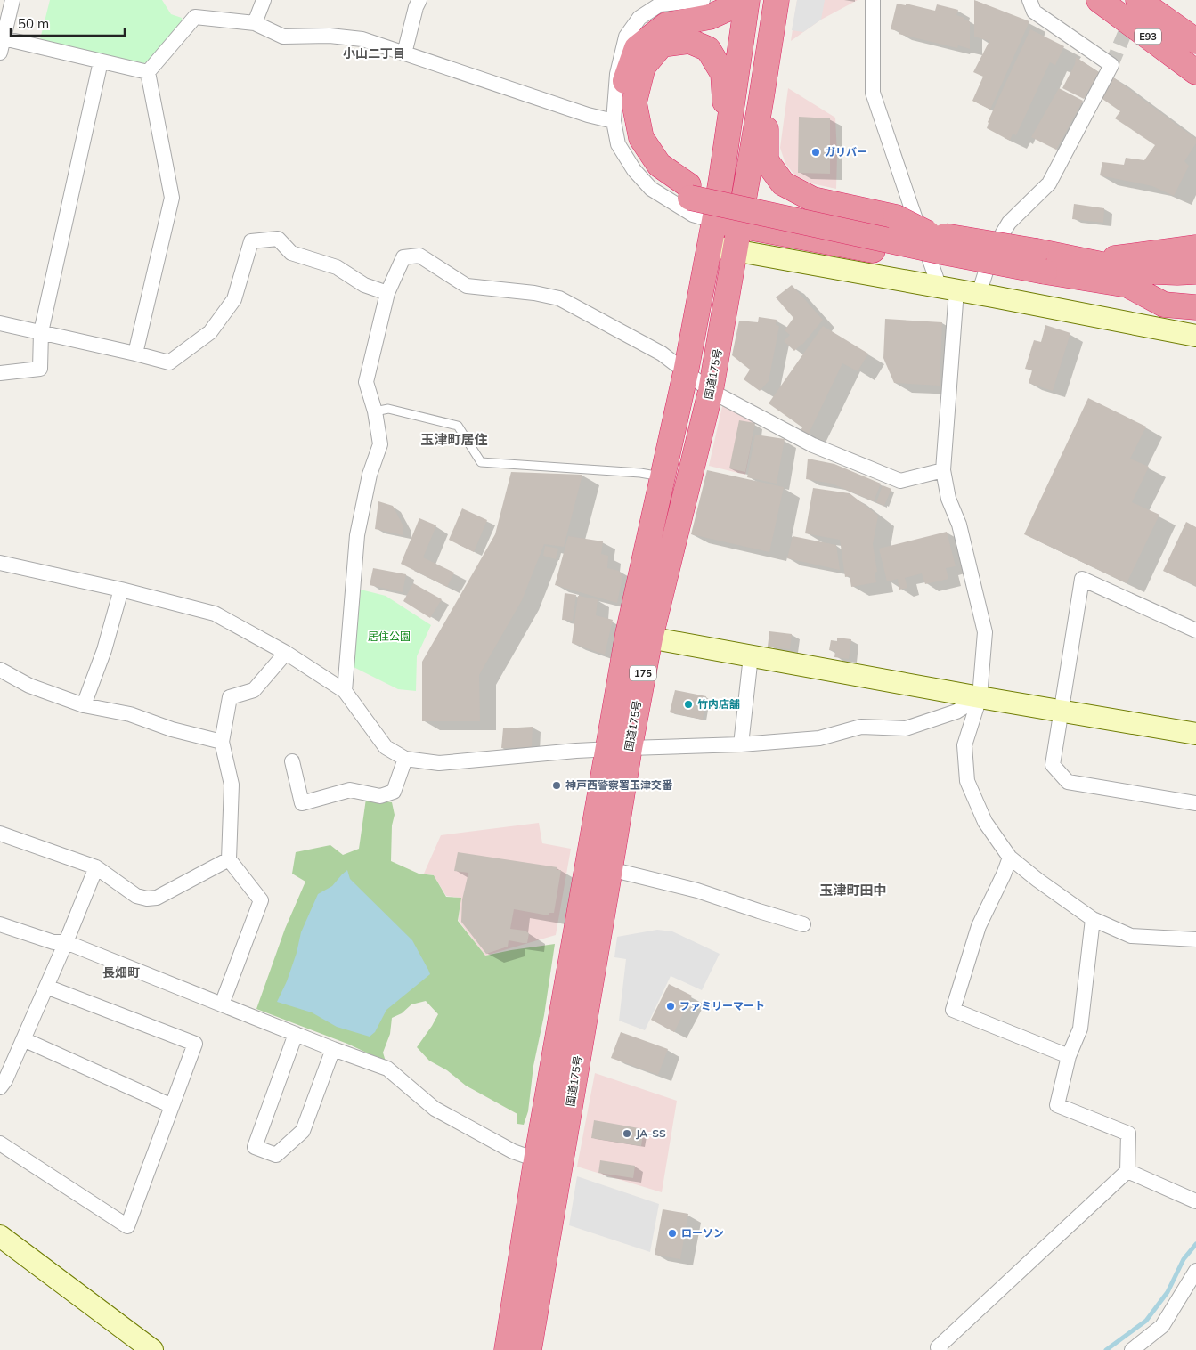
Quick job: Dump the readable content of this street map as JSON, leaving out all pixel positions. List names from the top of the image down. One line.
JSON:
{"streets":{"highway":["E93","国道175号","175"]},"districts":["小山二丁目","玉津町居住","玉津町田中","長畑町"],"parks":["居住公園"],"places":["ガリバー","竹内店舗","神戸西警察署玉津交番","ファミリーマート","JA-SS","ローソン"],"scale_bar":"50 m"}
